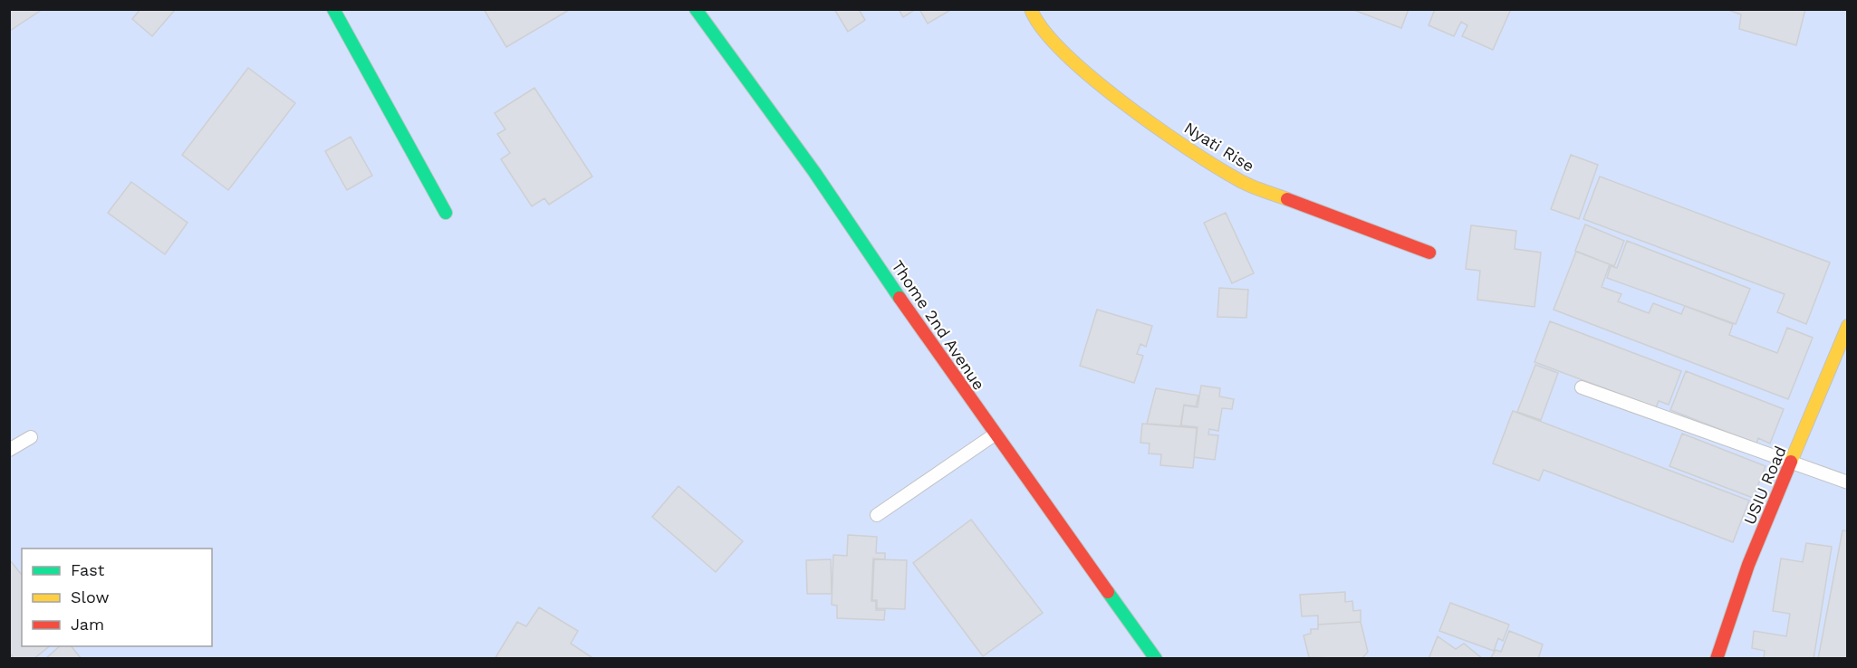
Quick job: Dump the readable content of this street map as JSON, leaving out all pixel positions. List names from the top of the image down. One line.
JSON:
{"streets":{"street":["Nyati Rise","Thome 2nd Avenue","USIU Road"]},"legend":["Fast","Slow","Jam"]}
